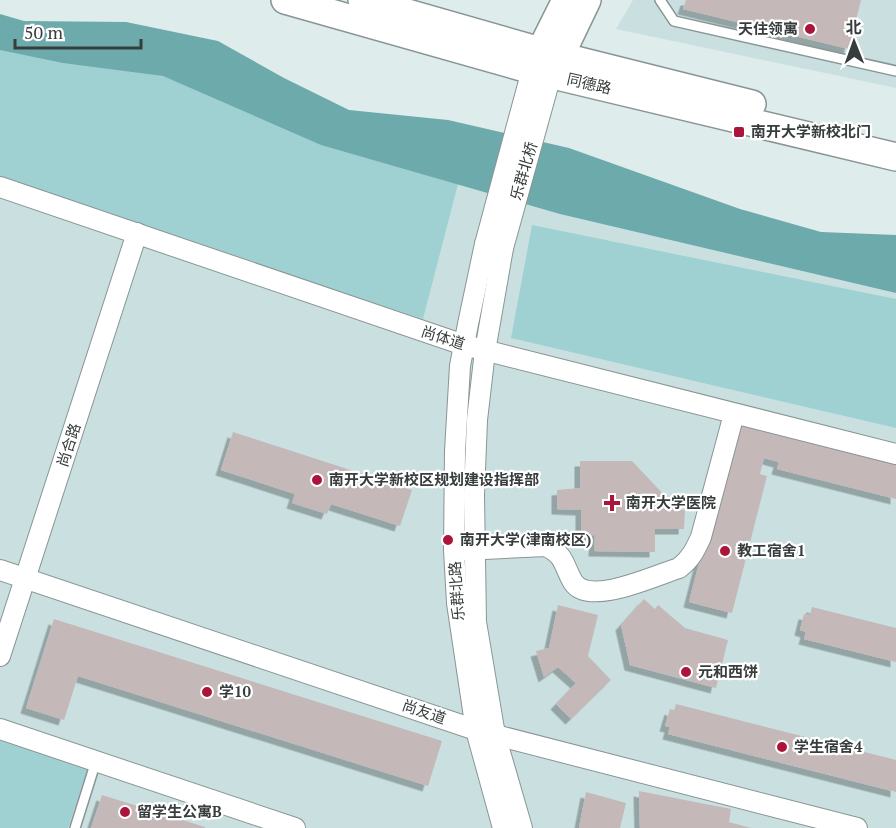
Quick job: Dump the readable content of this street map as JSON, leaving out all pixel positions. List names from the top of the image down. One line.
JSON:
{"streets":{"main road":["同德路"],"street":["乐群北桥","尚体道","尚合路","乐群北路","尚友道"]},"crossings":[["同德路","乐群北桥"],["乐群北桥","乐群北路"],["尚体道","尚合路"],["尚体道","乐群北路"],["尚合路","尚友道"],["乐群北路","尚友道"]],"places":{"other":["天住领寓","南开大学新校区规划建设指挥部","南开大学(津南校区)","教工宿舍1","元和西饼","学10","学生宿舍4","留学生公寓B"],"transit":["南开大学新校北门"],"health":["南开大学医院"]},"scale_bar":"50 m","north":"top"}
